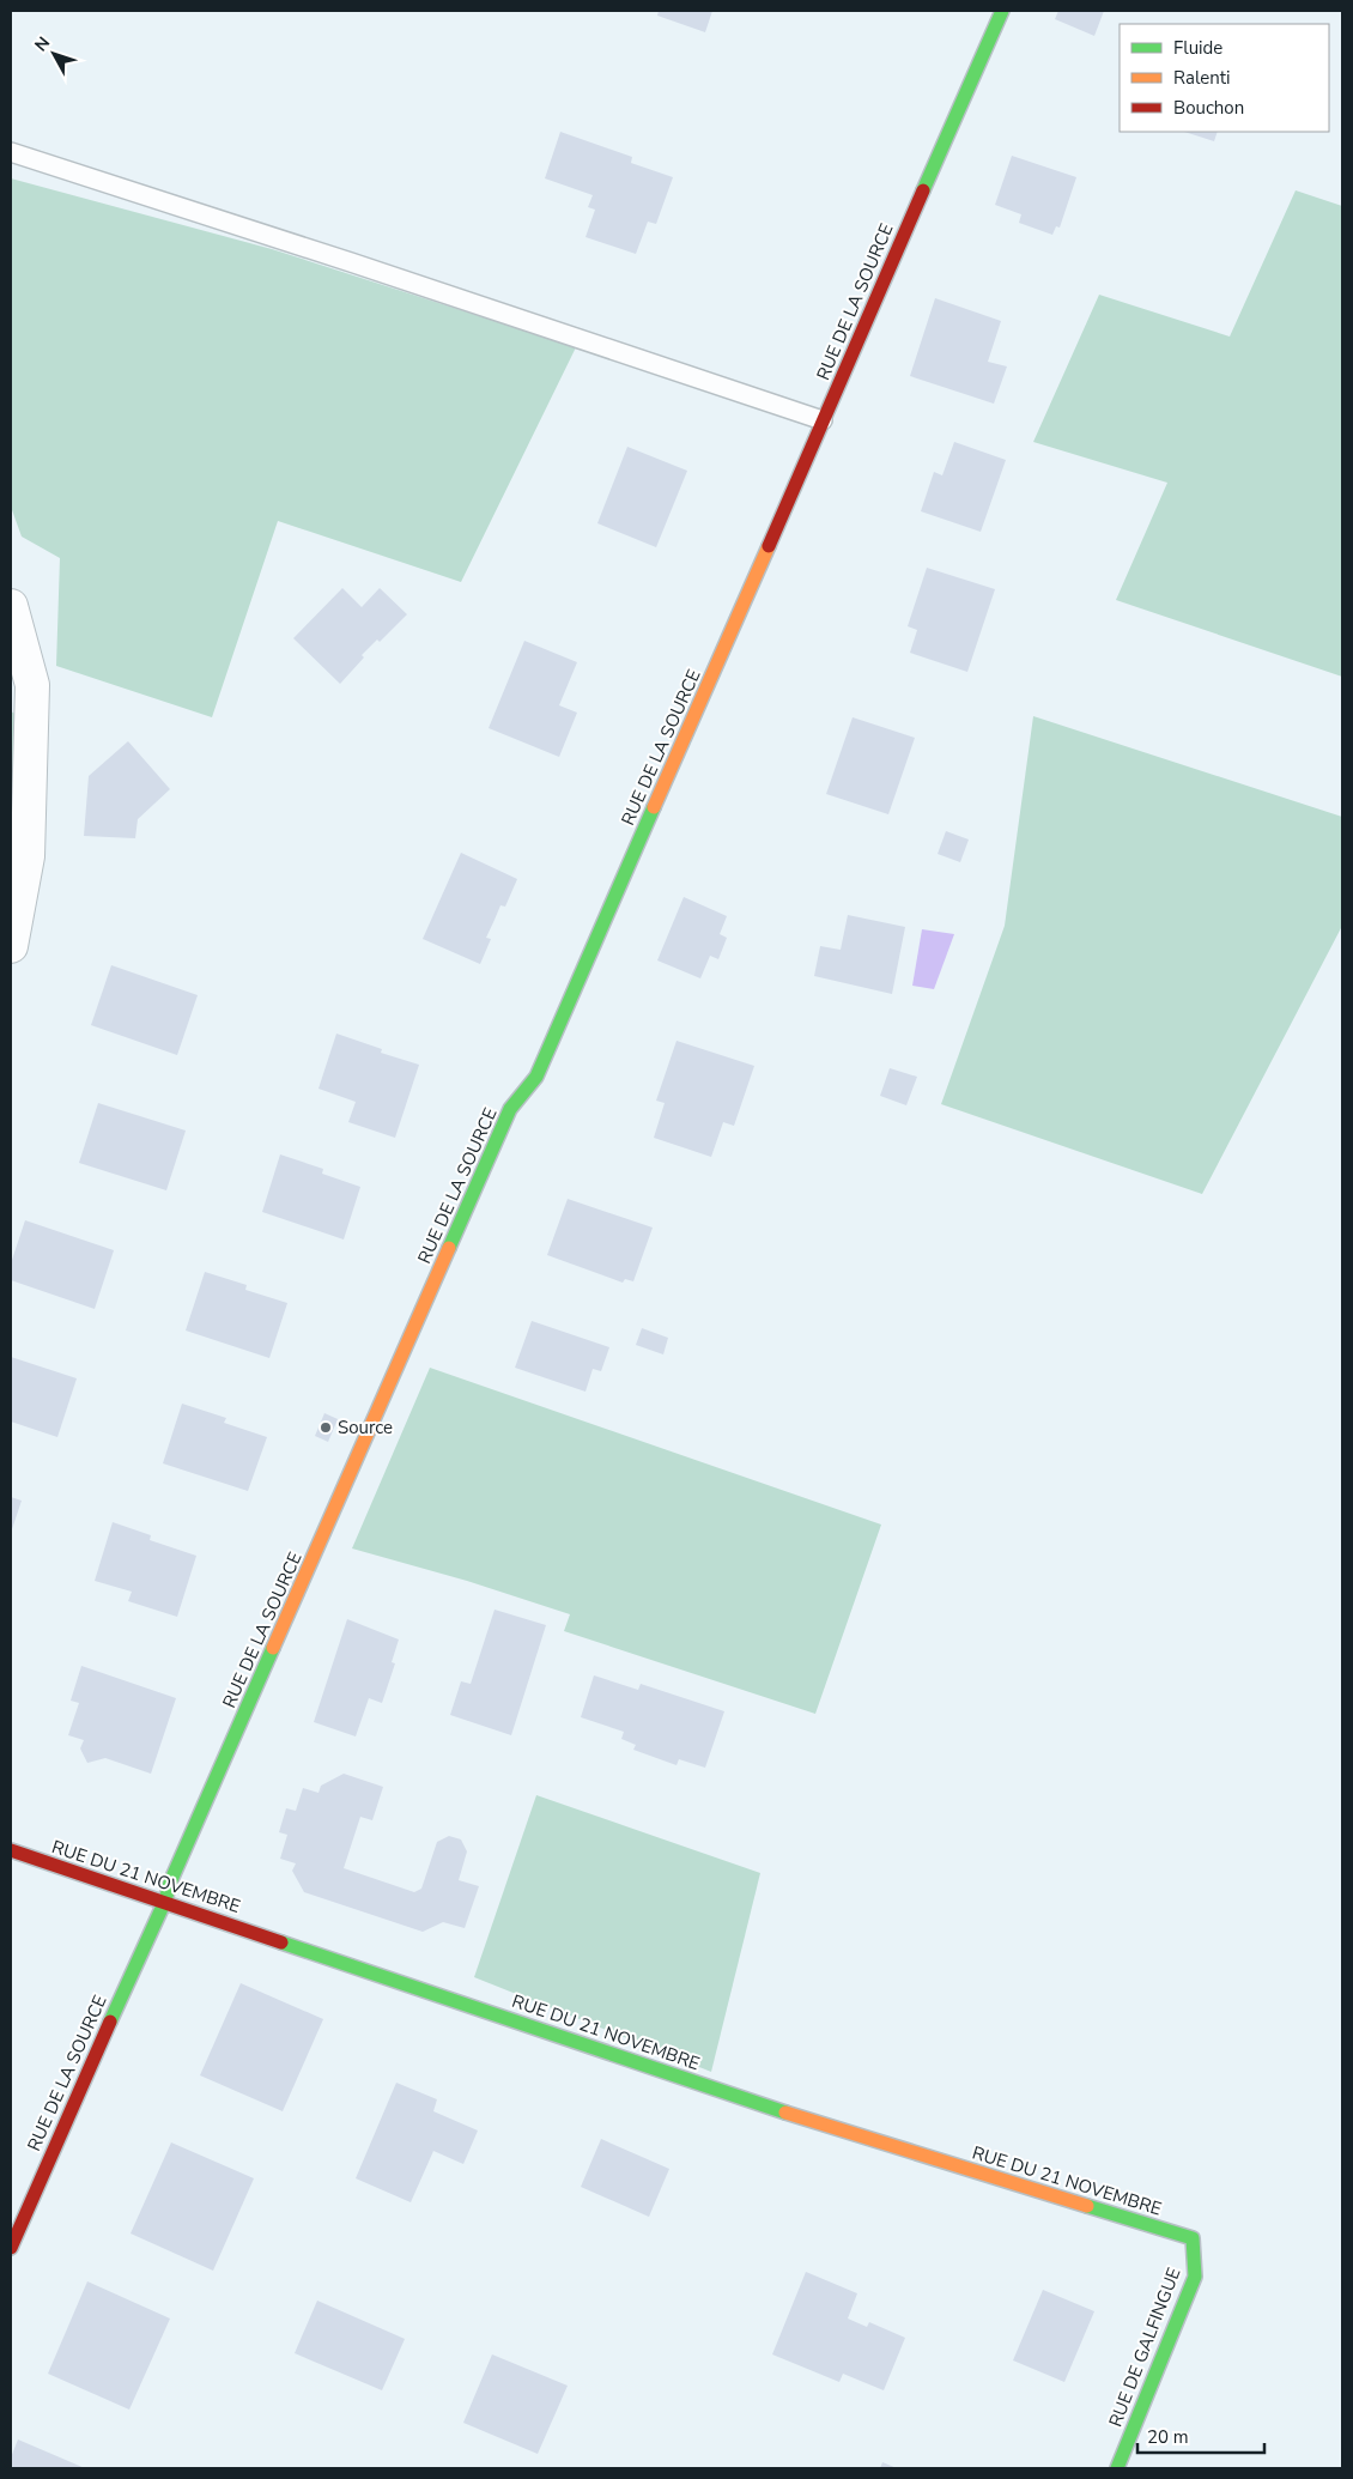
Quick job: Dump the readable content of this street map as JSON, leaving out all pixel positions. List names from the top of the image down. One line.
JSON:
{"streets":{"street":["RUE DE LA SOURCE","RUE DU 21 NOVEMBRE","RUE DE GALFINGUE"]},"crossings":[["RUE DE LA SOURCE","RUE DU 21 NOVEMBRE"],["RUE DU 21 NOVEMBRE","RUE DE GALFINGUE"]],"places":["Source"],"legend":["Fluide","Ralenti","Bouchon"],"scale_bar":"20 m","north":"top left"}
